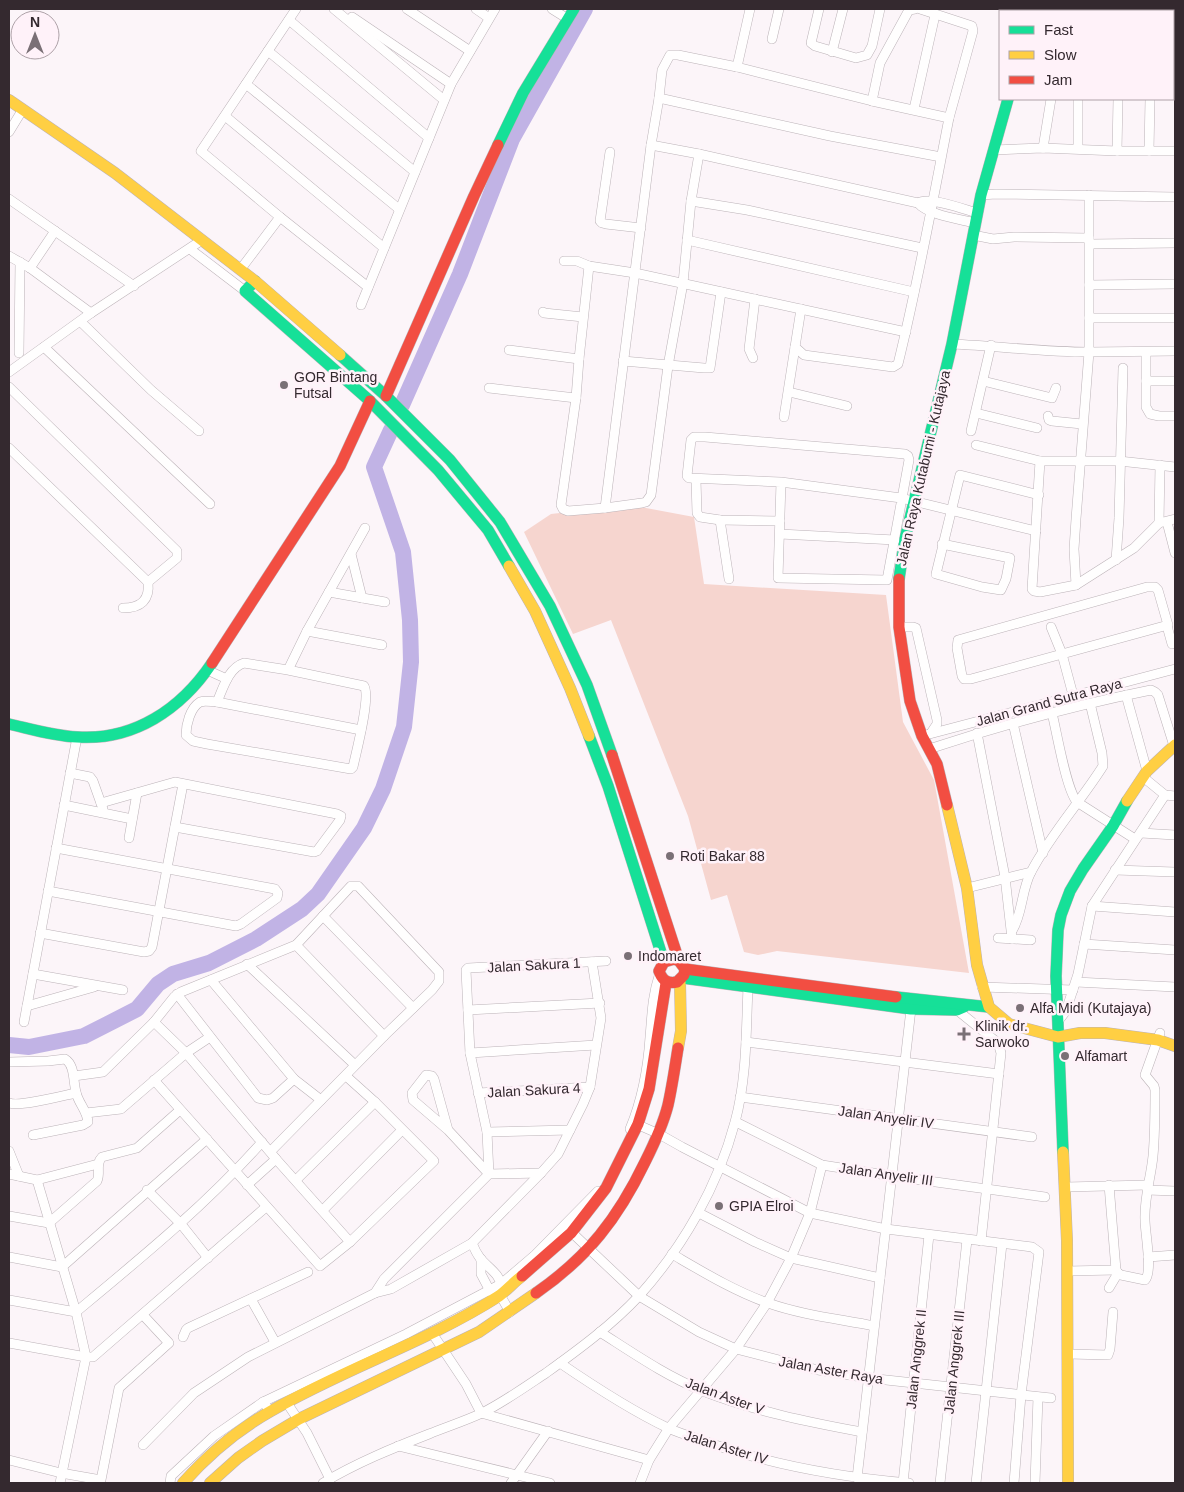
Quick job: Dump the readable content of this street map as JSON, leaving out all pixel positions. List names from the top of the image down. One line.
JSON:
{"streets":{"street":["Jalan Raya Kutabumi - Kutajaya","Jalan Grand Sutra Raya","Jalan Sakura 1","Jalan Sakura 4","Jalan Anyelir IV","Jalan Anyelir III","Jalan Anggrek II","Jalan Anggrek III","Jalan Aster Raya","Jalan Aster V","Jalan Aster IV"]},"crossings":[["Jalan Raya Kutabumi - Kutajaya","Jalan Grand Sutra Raya"],["Jalan Anggrek II","Jalan Aster Raya"],["Jalan Anggrek II","Jalan Aster IV"],["Jalan Anggrek III","Jalan Aster Raya"]],"places":{"other":["GOR Bintang Futsal","Roti Bakar 88","Indomaret","Alfa Midi (Kutajaya)","Alfamart","GPIA Elroi"],"health":["Klinik dr. Sarwoko"]},"legend":["Fast","Slow","Jam"],"north":"top"}
